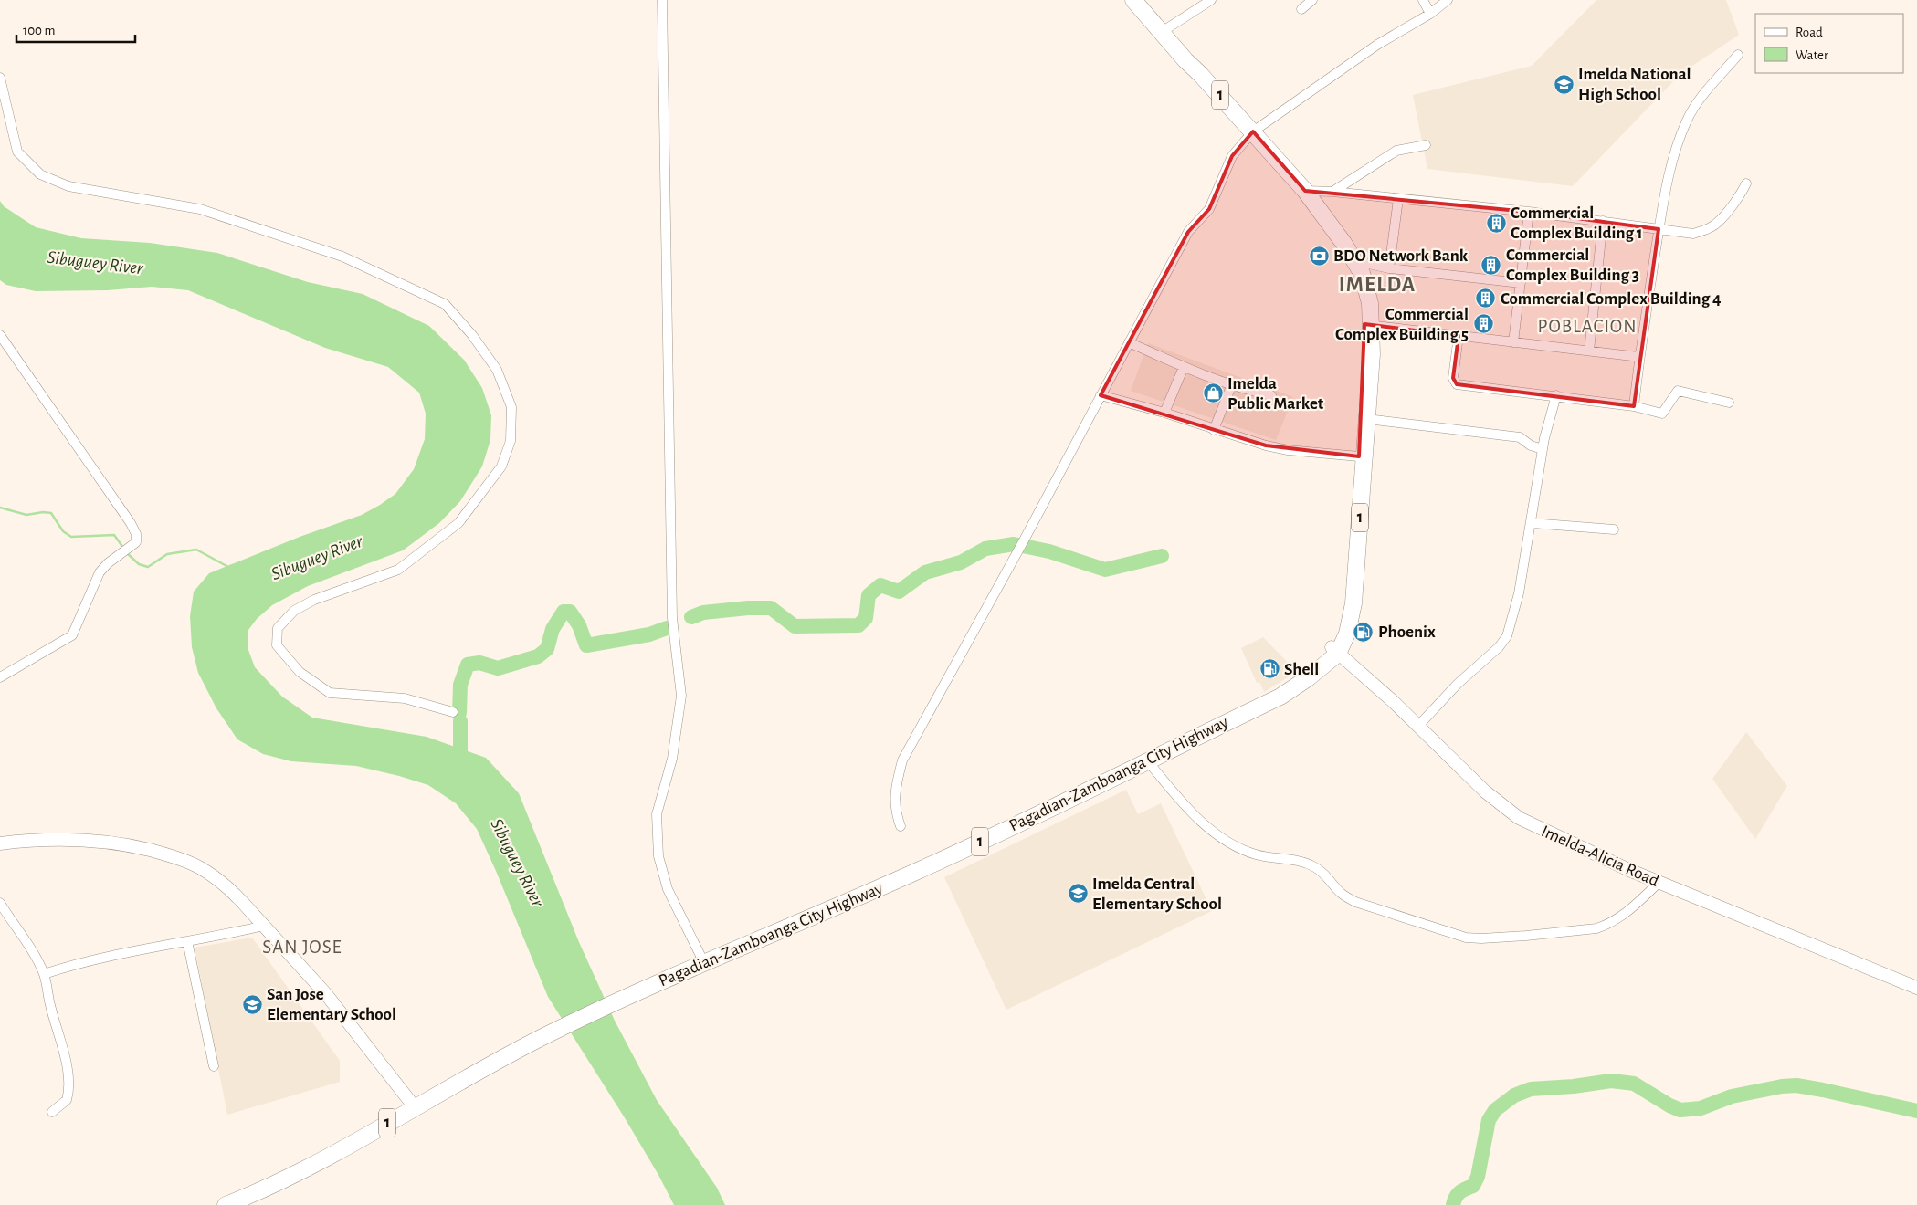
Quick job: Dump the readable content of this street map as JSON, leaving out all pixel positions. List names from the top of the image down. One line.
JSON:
{"streets":{"highway":["1","Pagadian-Zamboanga City Highway"],"main road":["Imelda-Alicia Road"]},"crossings":[["Pagadian-Zamboanga City Highway","Imelda-Alicia Road"]],"districts":["IMELDA","POBLACION","SAN JOSE"],"water":["Sibuguey River"],"places":{"school or university":["Imelda National High School","Imelda Central Elementary School","San Jose Elementary School"],"building":["Commercial Complex Building 1","Commercial Complex Building 3","Commercial Complex Building 4","Commercial Complex Building 5"],"bank":["BDO Network Bank"],"shop":["Imelda Public Market"],"fuel station":["Phoenix","Shell"]},"legend":["Road","Water"],"scale_bar":"100 m"}
